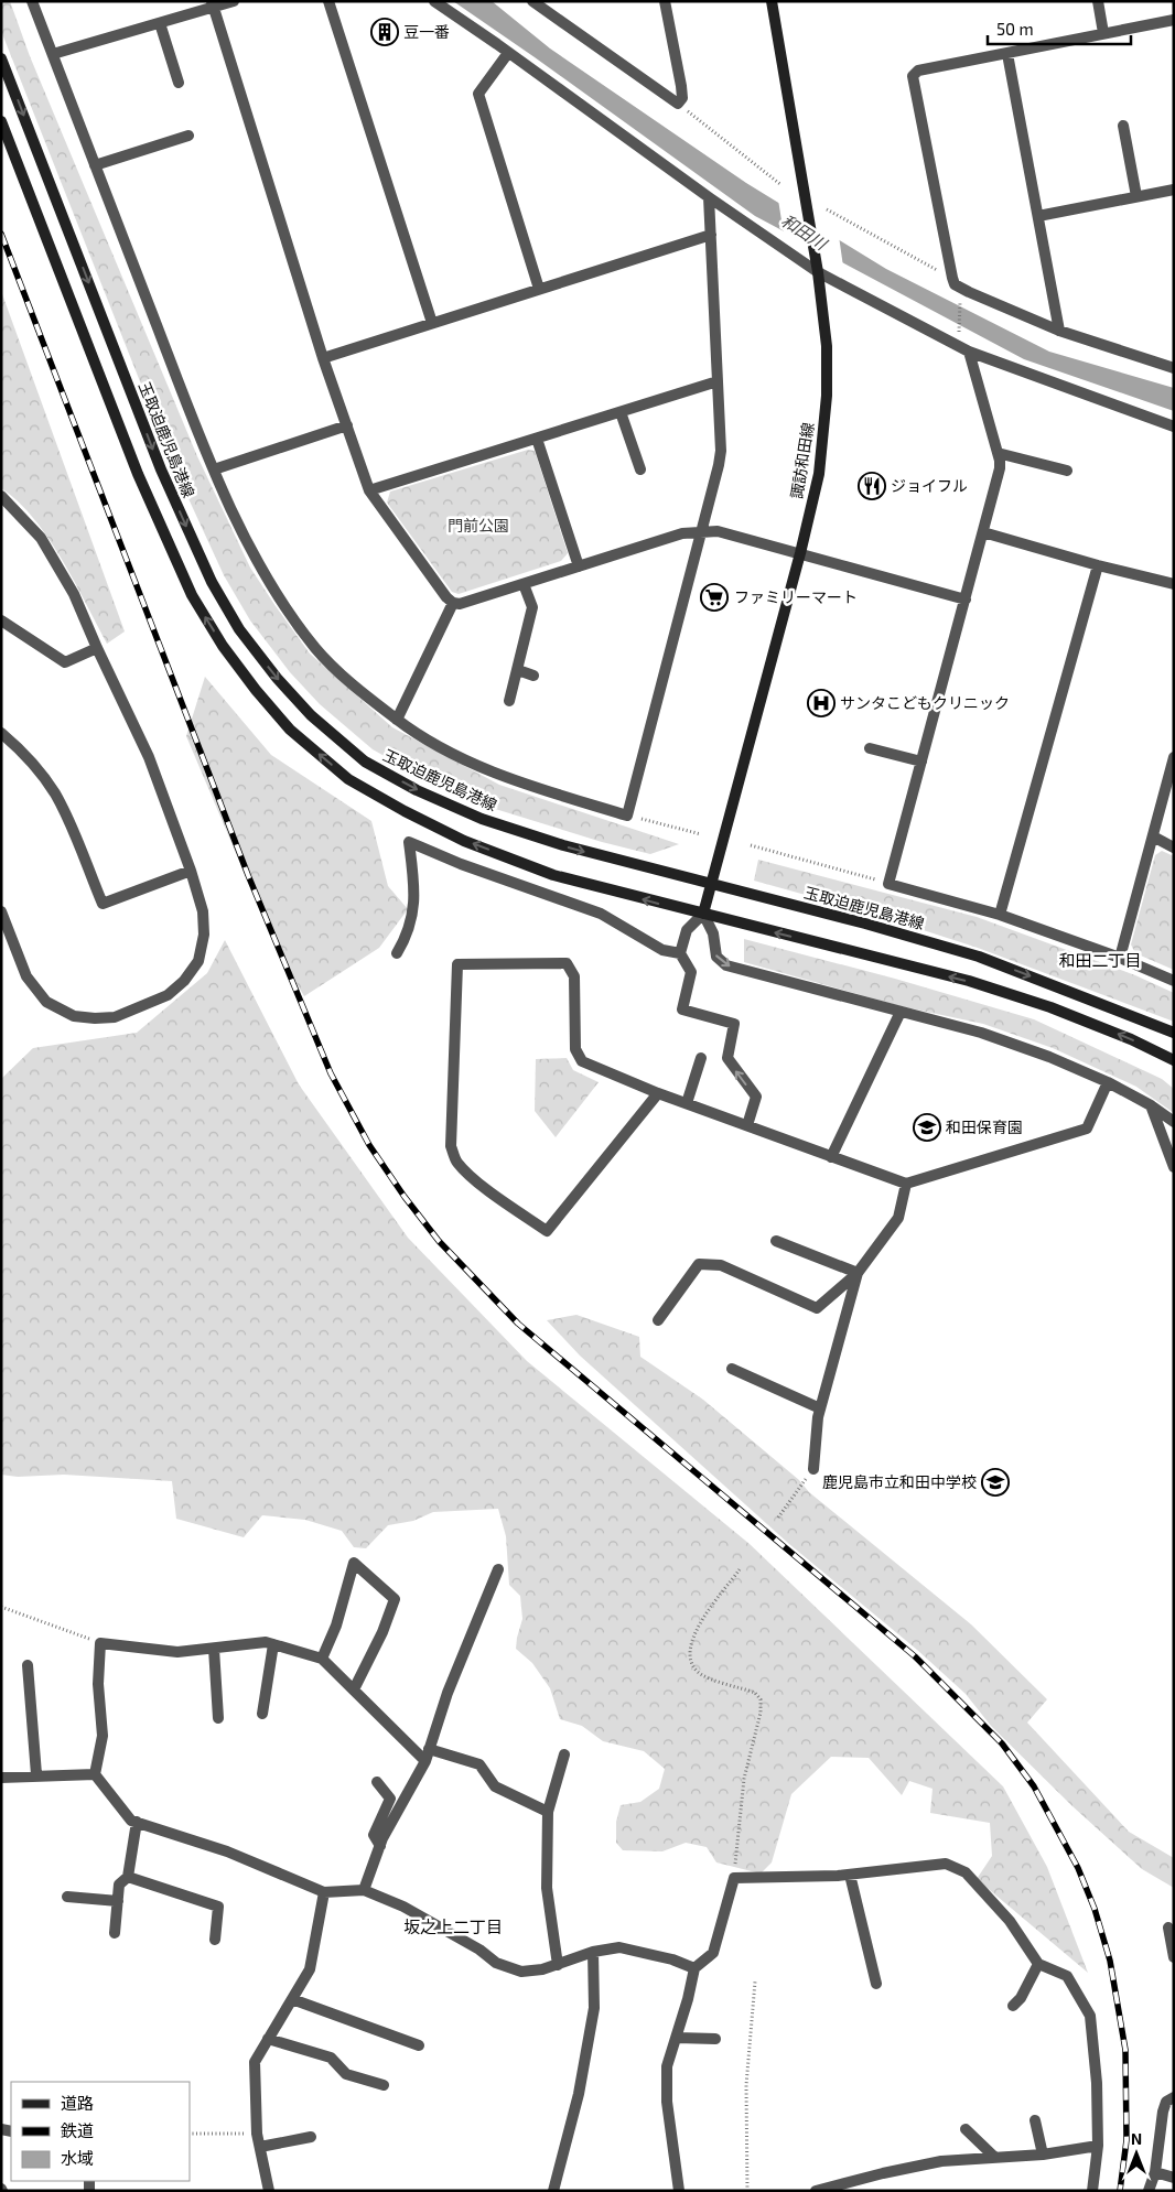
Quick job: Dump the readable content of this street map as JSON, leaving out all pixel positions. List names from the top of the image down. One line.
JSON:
{"streets":{"main road":["玉取迫鹿児島港線","諏訪和田線"]},"crossings":[["玉取迫鹿児島港線","諏訪和田線"]],"districts":["和田二丁目","坂之上二丁目"],"water":["和田川"],"parks":["門前公園"],"places":{"building":["豆一番"],"restaurant":["ジョイフル"],"supermarket":["ファミリーマート"],"hospital":["サンタこどもクリニック"],"school or university":["和田保育園","鹿児島市立和田中学校"]},"legend":["道路","鉄道","水域"],"scale_bar":"50 m","north":"top"}
